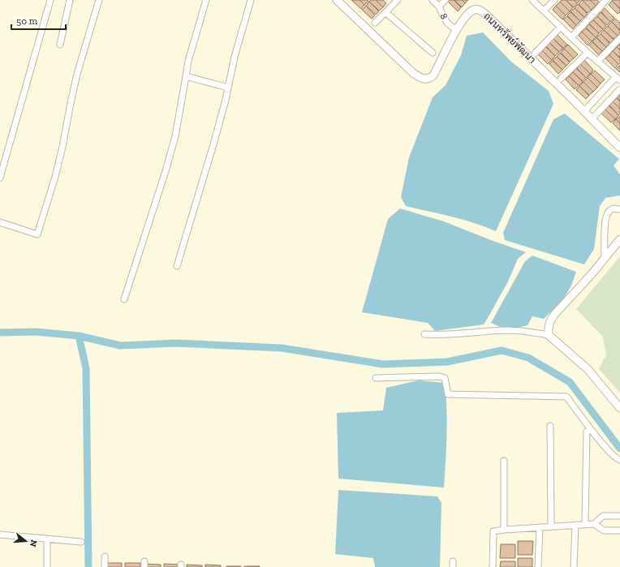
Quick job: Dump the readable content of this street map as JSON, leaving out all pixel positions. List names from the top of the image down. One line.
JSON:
{"streets":{"street":["8","ถนนทรัพย์พัฒนา"]},"crossings":[["8","ถนนทรัพย์พัฒนา"]],"scale_bar":"50 m","north":"right"}
